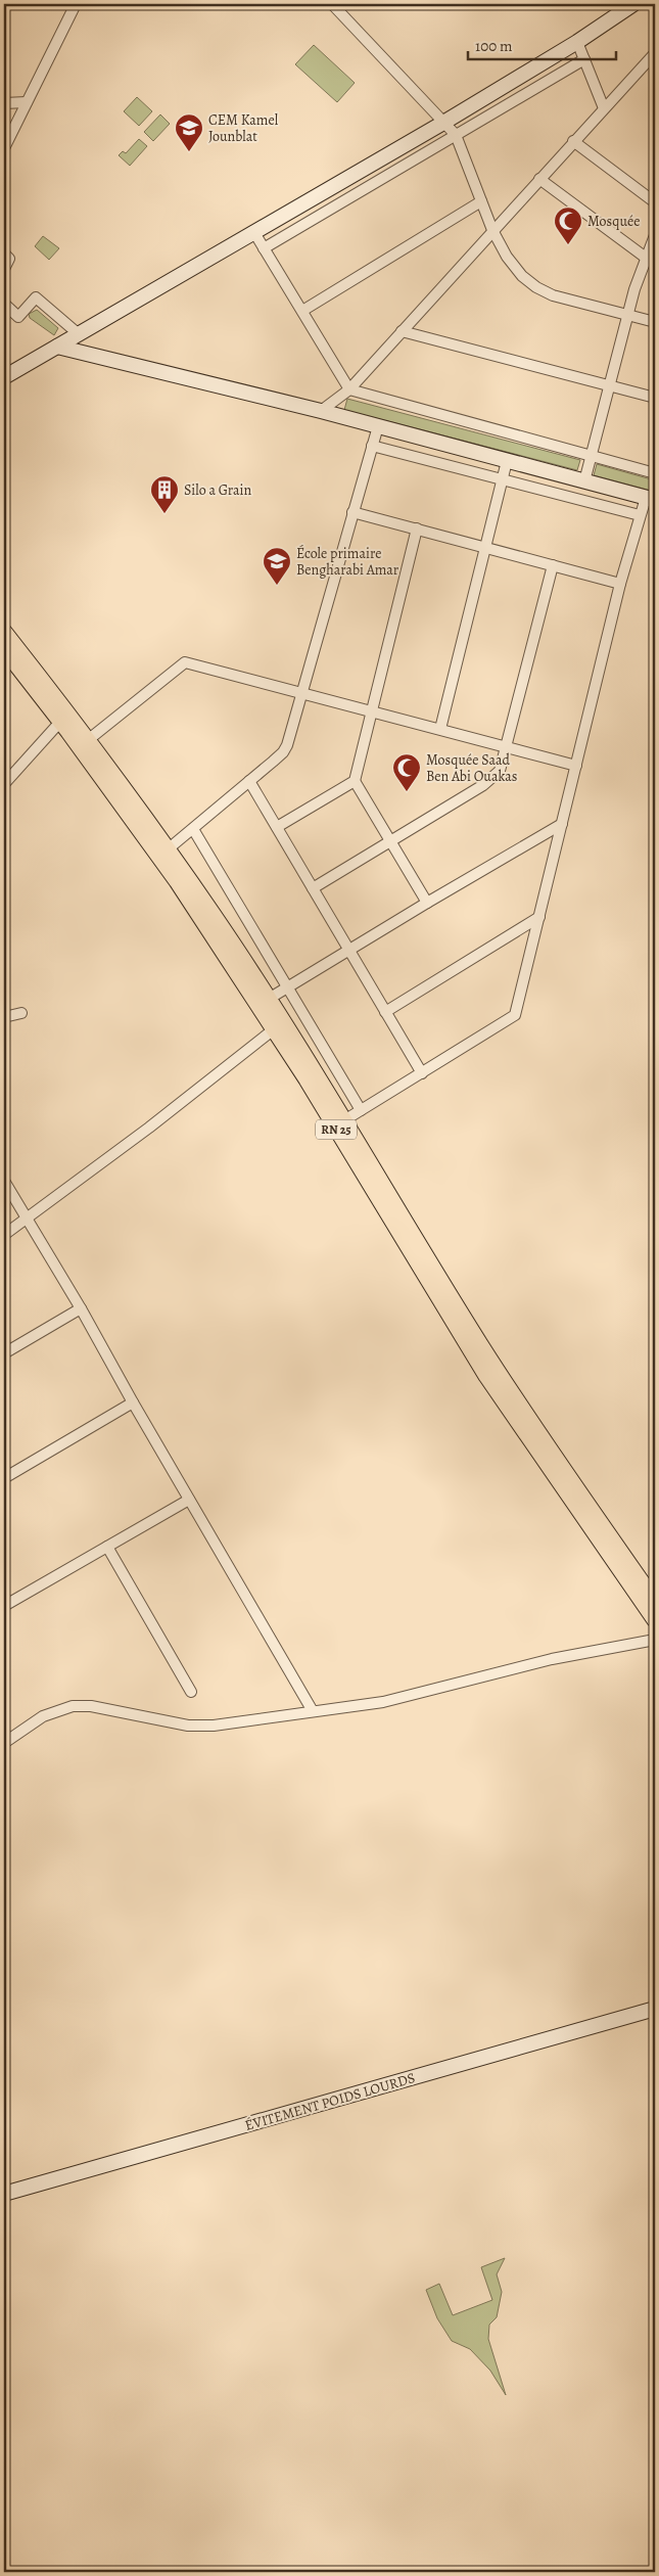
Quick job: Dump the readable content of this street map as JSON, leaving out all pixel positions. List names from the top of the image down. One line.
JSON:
{"streets":{"main road":["RN 25","ÉVITEMENT POIDS LOURDS"]},"places":{"school or university":["CEM Kamel Jounblat","École primaire Bengharabi Amar"],"mosque":["Mosquée","Mosquée Saad Ben Abi Ouakas"],"building":["Silo a Grain"]},"scale_bar":"100 m"}
